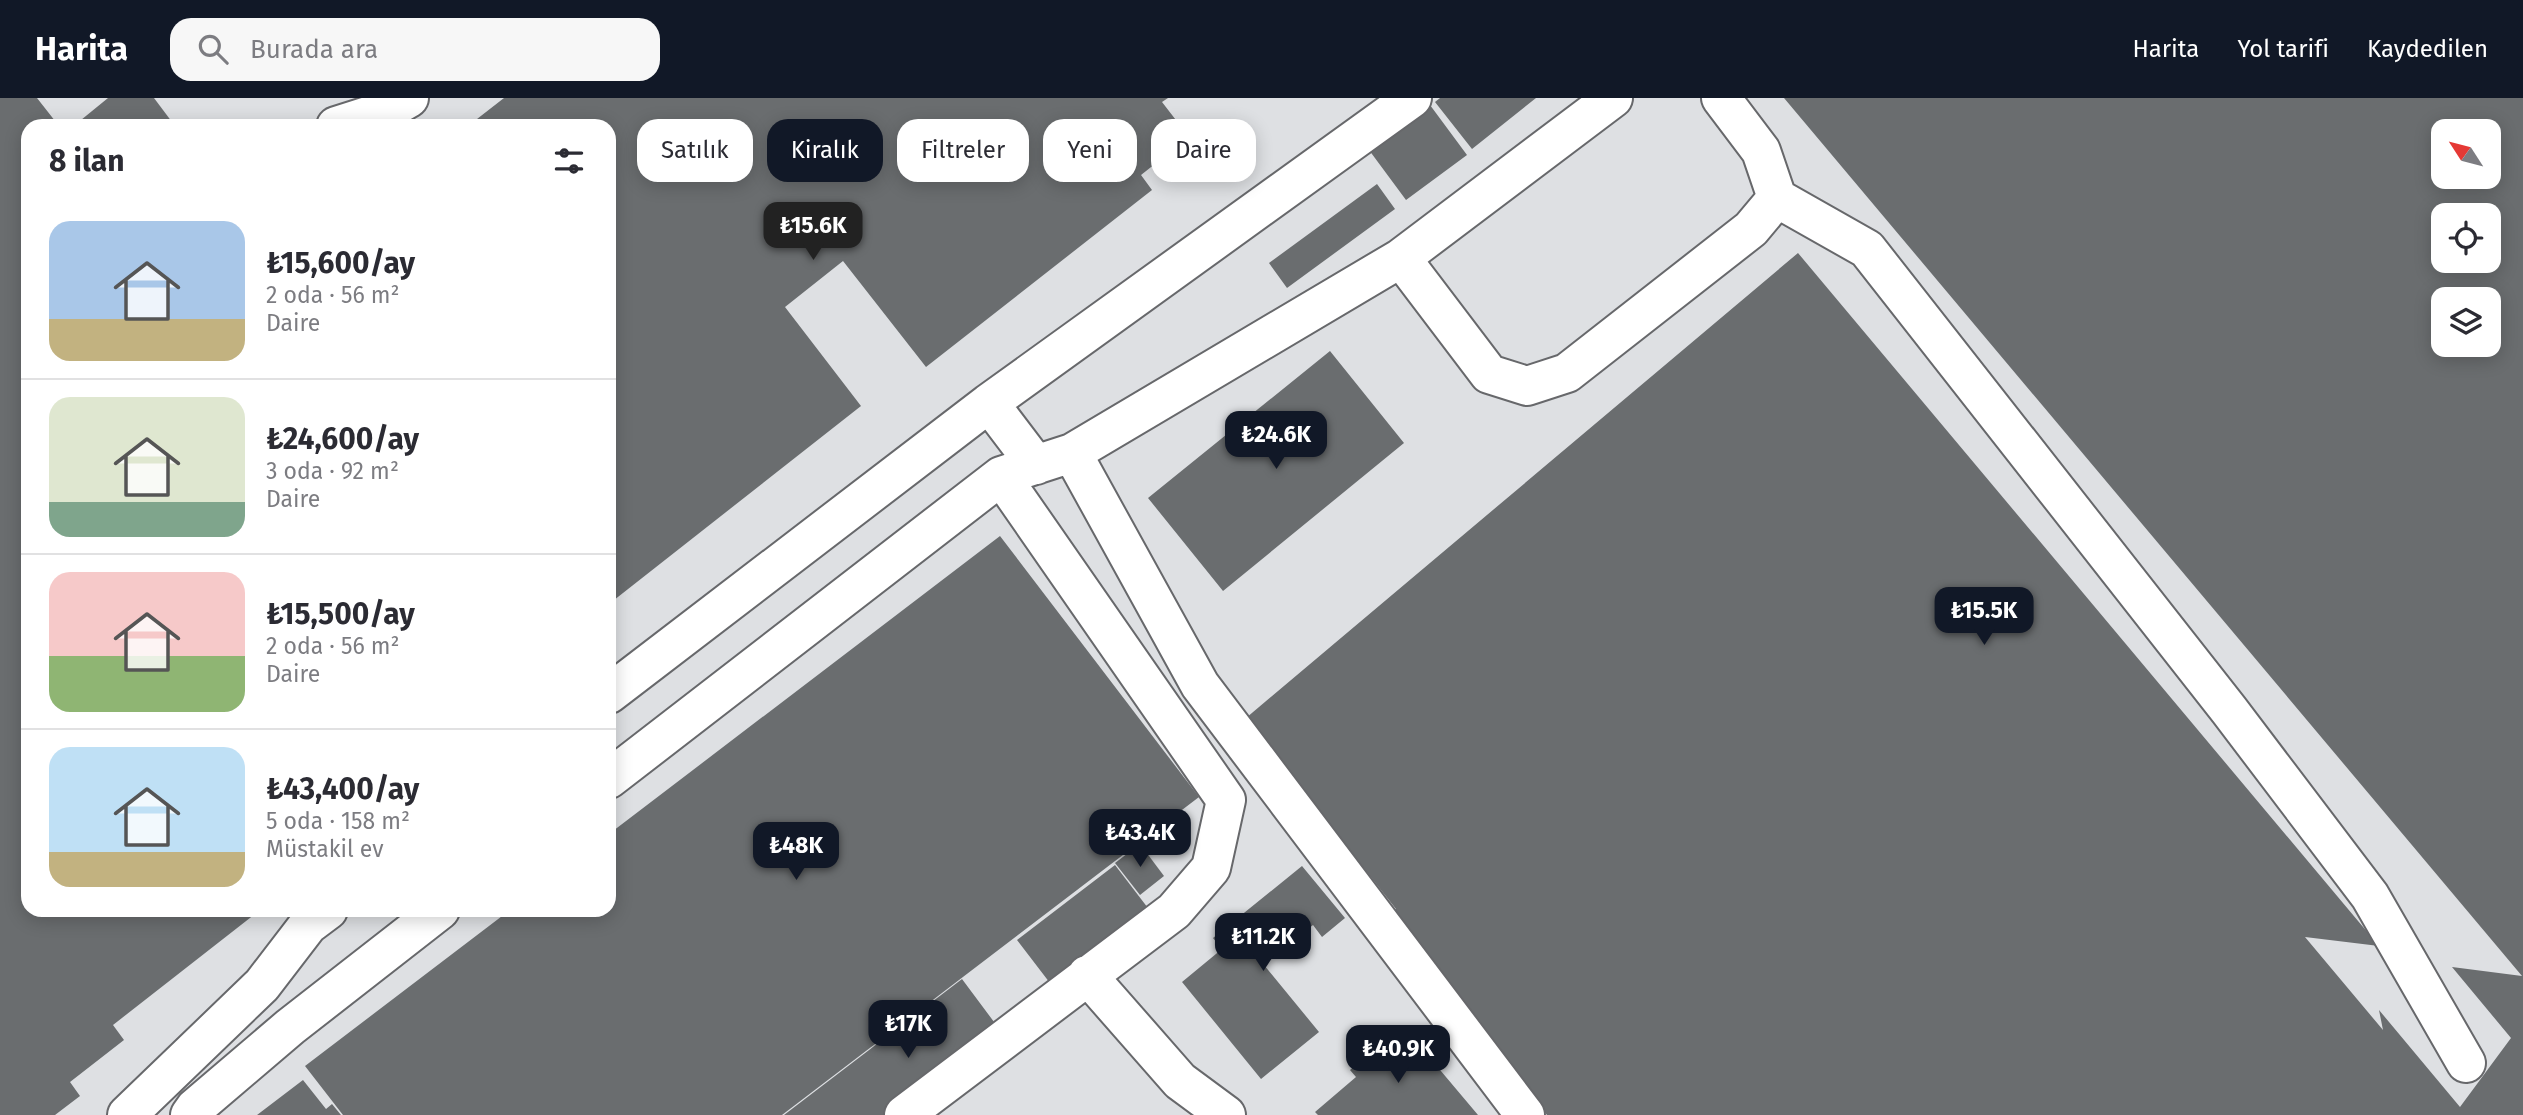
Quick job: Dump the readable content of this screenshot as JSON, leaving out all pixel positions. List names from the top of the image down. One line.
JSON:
{"north":"top left","page":{"header":"Harita","search":"Burada ara","nav":["Harita","Yol tarifi","Kaydedilen"],"chip":["Satılık","Kiralık","Filtreler","Yeni","Daire"],"heading":"8 ilan","price":["₺15.6K","₺24.6K","₺15.5K","₺43.4K","₺48K","₺11.2K","₺17K","₺40.9K"],"list":[{"name":"₺15,600/ay","note":"2 oda · 56 m² · Daire"},{"name":"₺24,600/ay","note":"3 oda · 92 m² · Daire"},{"name":"₺15,500/ay","note":"2 oda · 56 m² · Daire"},{"name":"₺43,400/ay","note":"5 oda · 158 m² · Müstakil ev"}]}}
